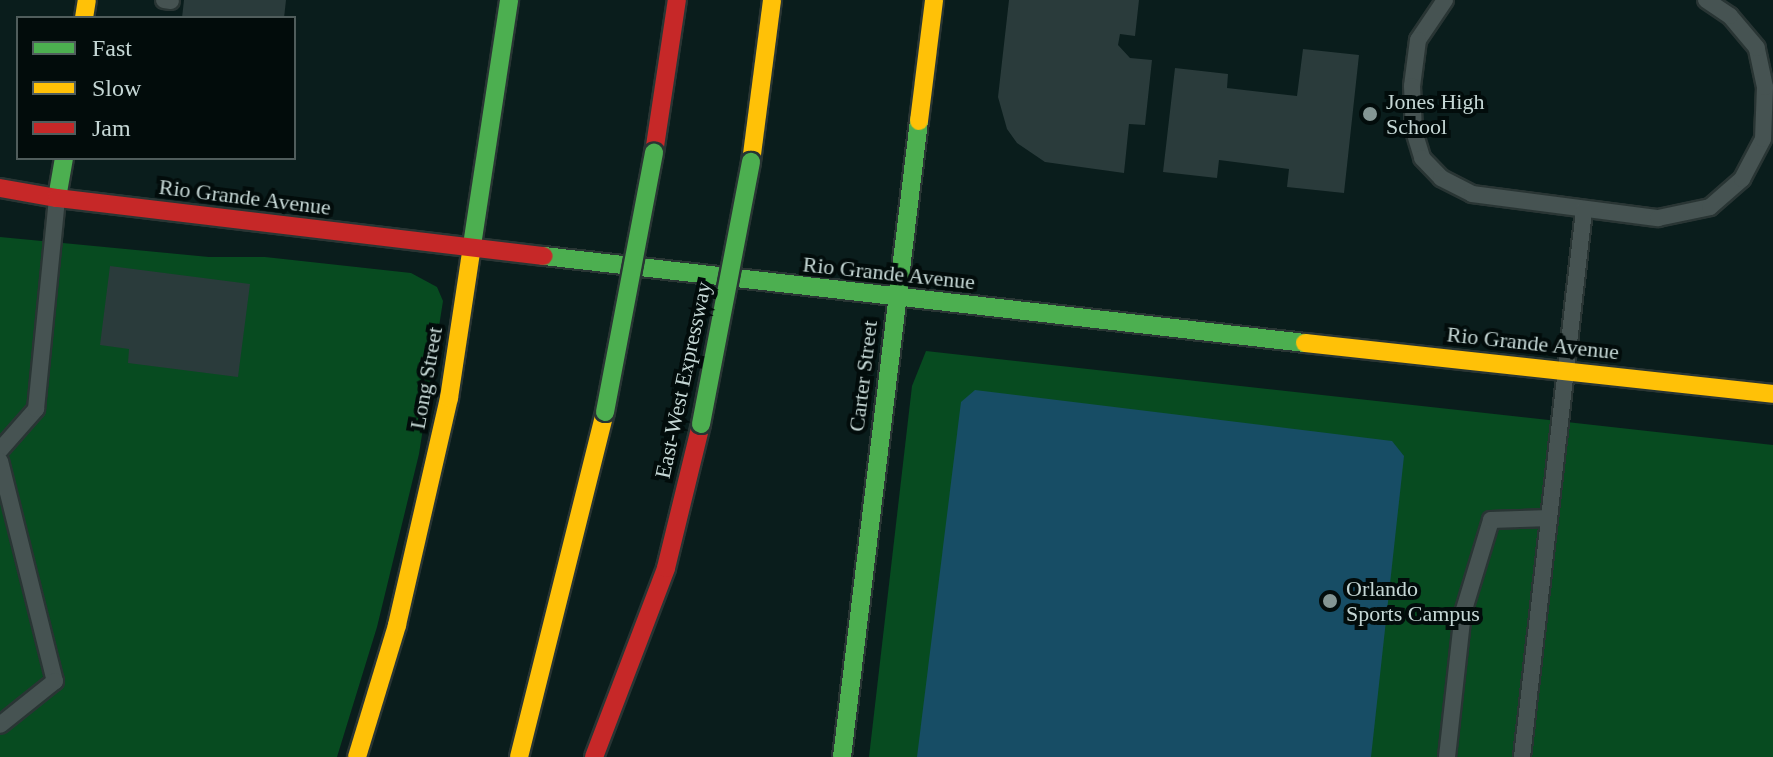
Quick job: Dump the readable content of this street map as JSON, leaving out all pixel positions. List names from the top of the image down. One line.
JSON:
{"streets":{"main road":["Rio Grande Avenue","Carter Street","Long Street","East-West Expressway"]},"crossings":[["Rio Grande Avenue","Carter Street"],["Rio Grande Avenue","Long Street"]],"places":["Jones High School","Orlando Sports Campus"],"legend":["Fast","Slow","Jam"]}
